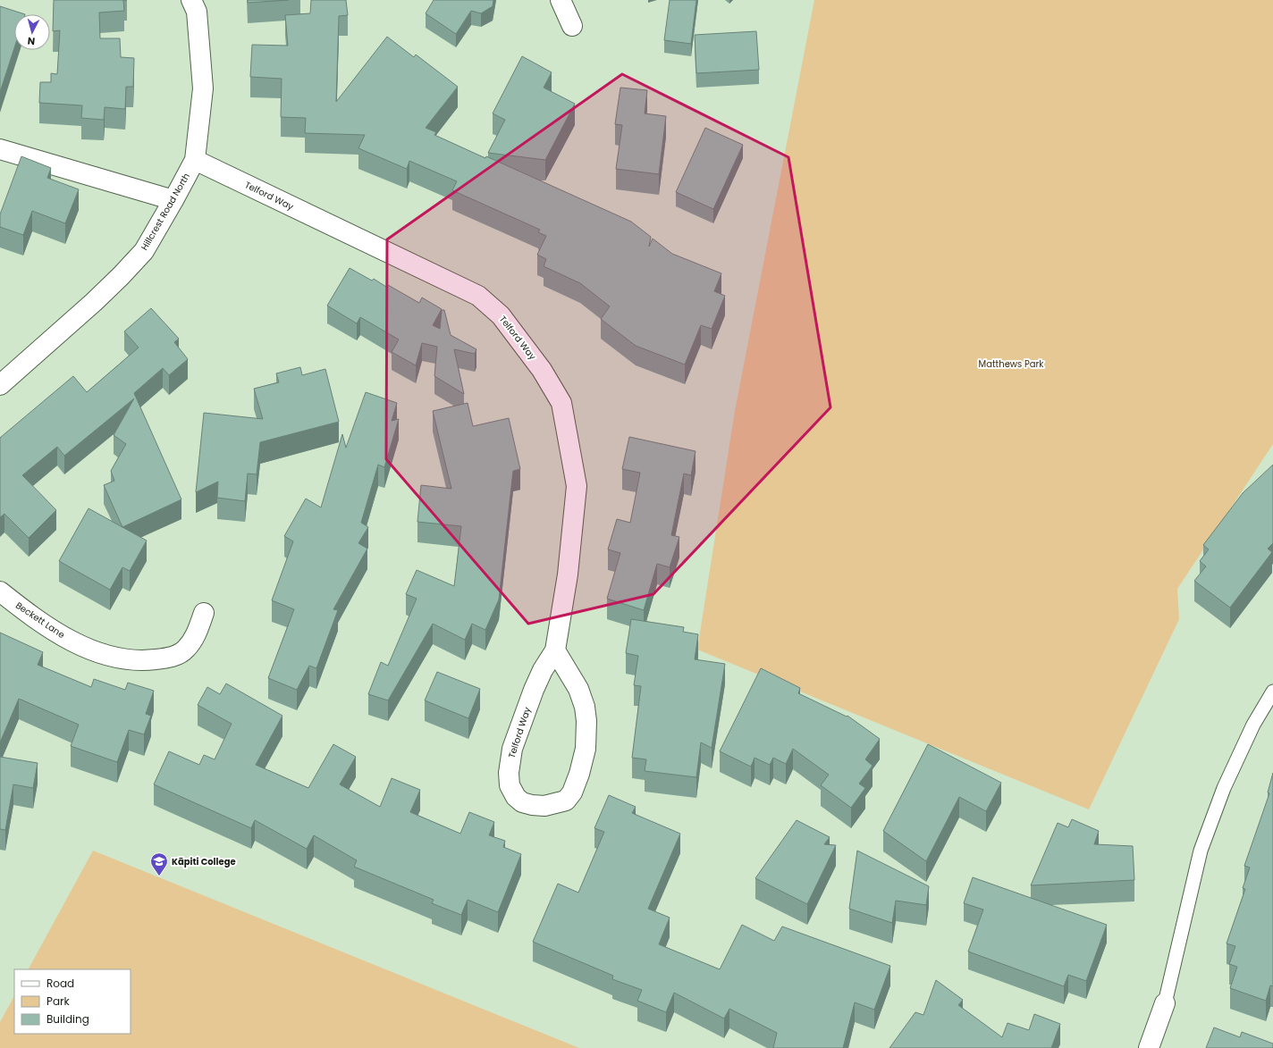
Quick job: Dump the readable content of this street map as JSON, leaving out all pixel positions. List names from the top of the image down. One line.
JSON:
{"streets":{"street":["Telford Way","Hillcrest Road North","Beckett Lane"]},"crossings":[["Telford Way","Hillcrest Road North"]],"parks":["Matthews Park"],"places":{"school or university":["Kāpiti College"]},"legend":["Road","Park","Building"],"north":"bottom"}
